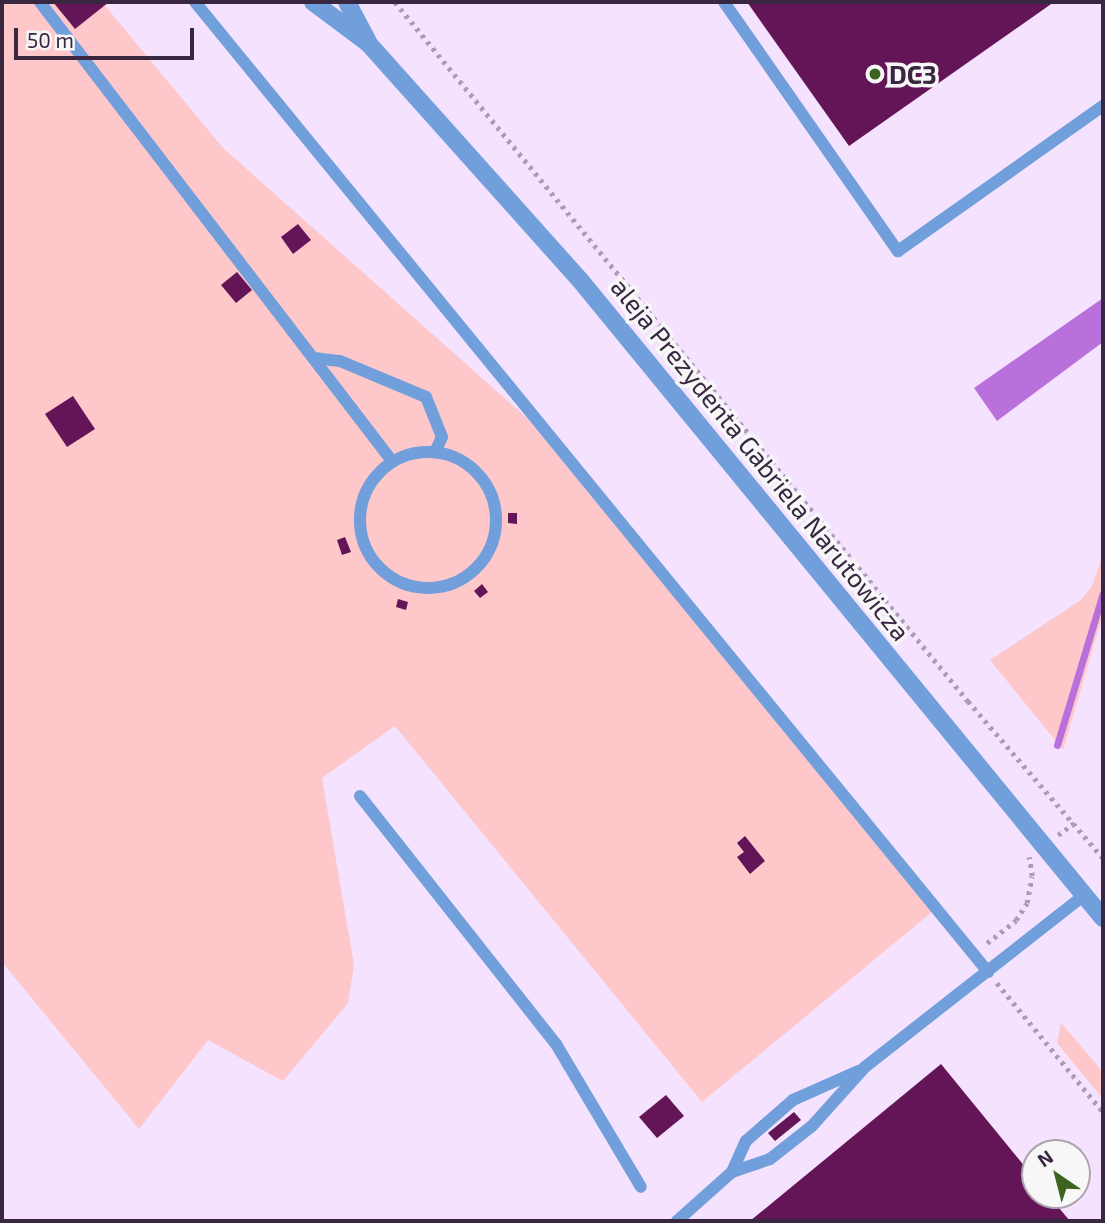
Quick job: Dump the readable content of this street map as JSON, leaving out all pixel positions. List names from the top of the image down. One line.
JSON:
{"streets":{"street":["aleja Prezydenta Gabriela Narutowicza"]},"places":["DC3"],"scale_bar":"50 m","north":"top left"}
